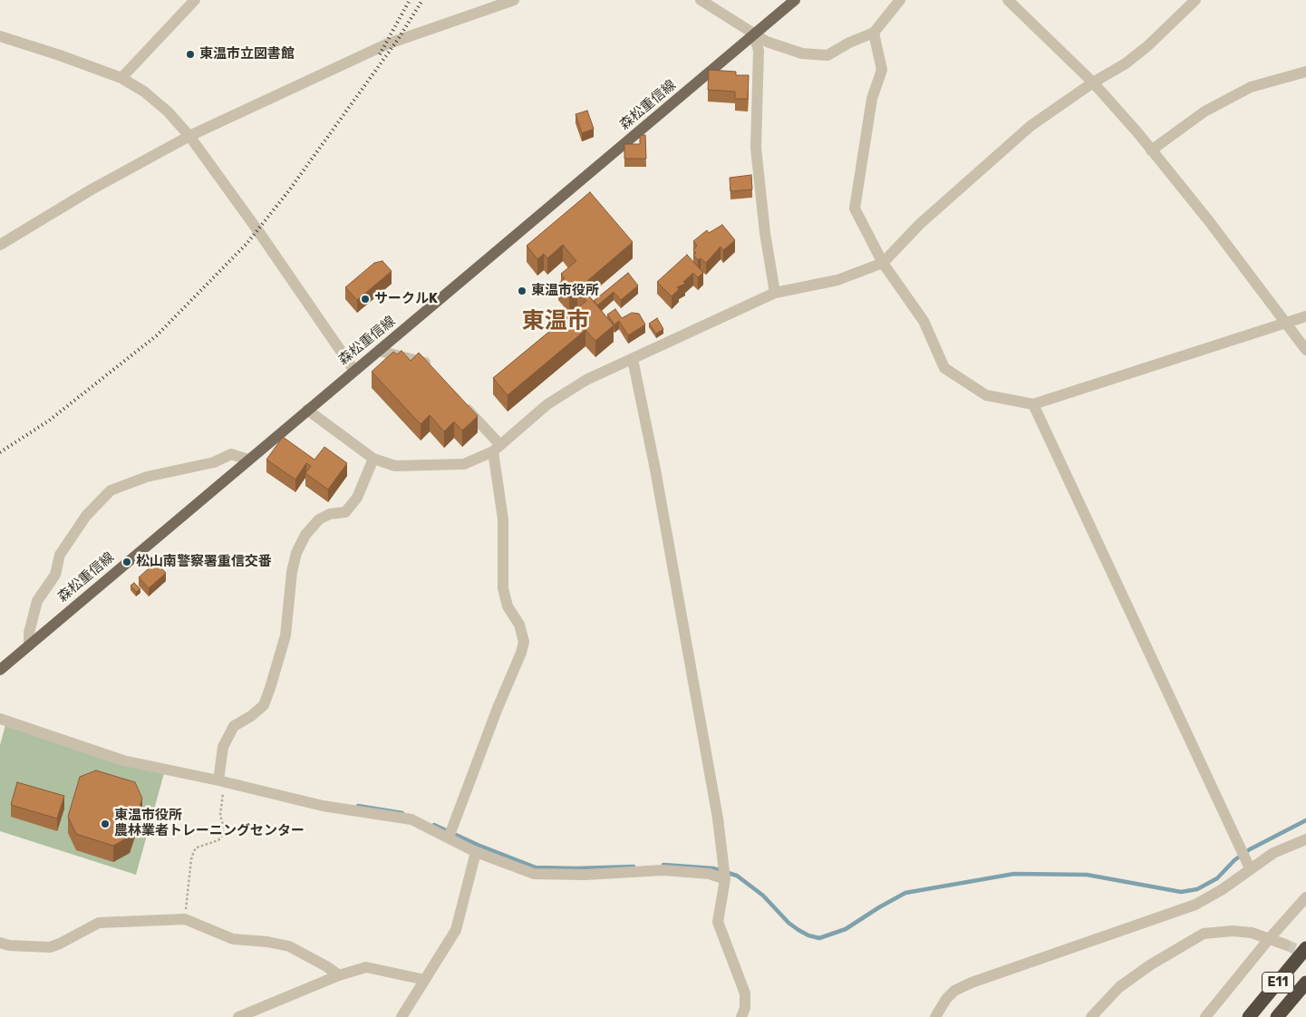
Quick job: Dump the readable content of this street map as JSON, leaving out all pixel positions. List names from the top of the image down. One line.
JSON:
{"streets":{"highway":["E11"],"main road":["森松重信線"]},"districts":["東温市"],"places":["東温市立図書館","東温市役所","サークルK","松山南警察署重信交番","東温市役所 農林業者トレーニングセンター"]}
